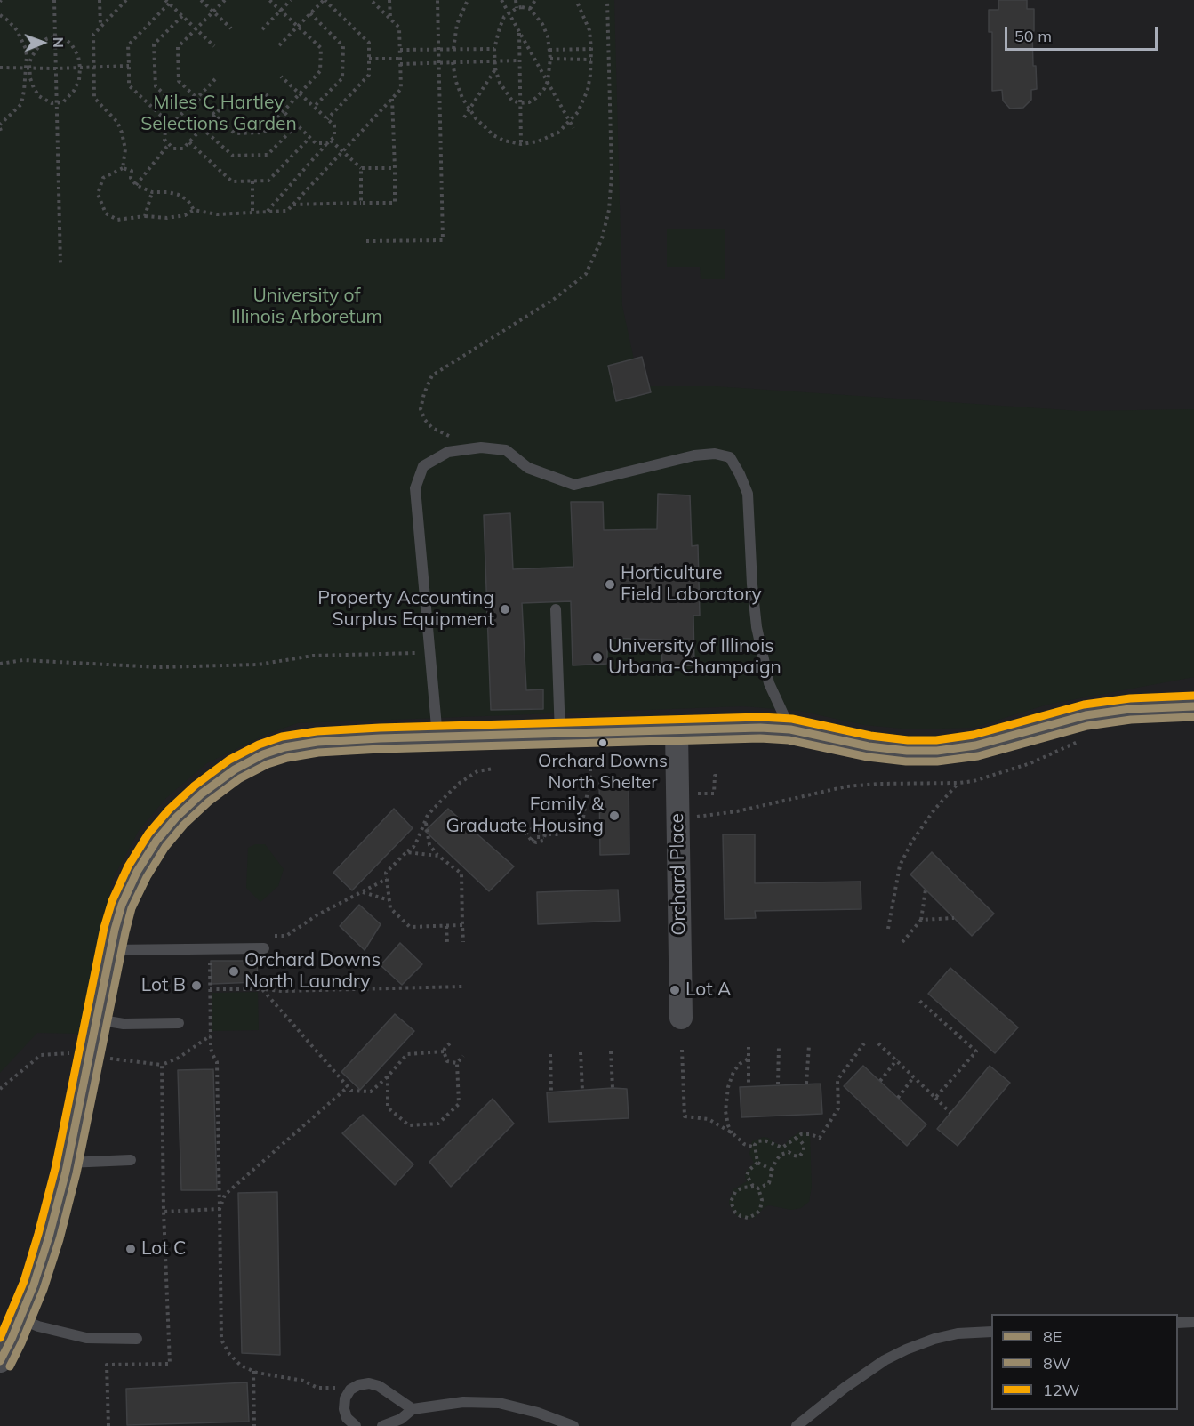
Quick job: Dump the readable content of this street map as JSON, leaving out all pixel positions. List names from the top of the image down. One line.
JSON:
{"streets":{"street":["Orchard Place"]},"parks":["Miles C Hartley Selections Garden","University of Illinois Arboretum"],"places":["Horticulture Field Laboratory","Property Accounting Surplus Equipment","University of Illinois Urbana-Champaign","Orchard Downs North Shelter","Family & Graduate Housing","Orchard Downs North Laundry","Lot B","Lot A","Lot C"],"lines":["transit line 12W","transit line 8E","transit line 8W"],"legend":["8E","8W","12W"],"scale_bar":"50 m","north":"right"}
